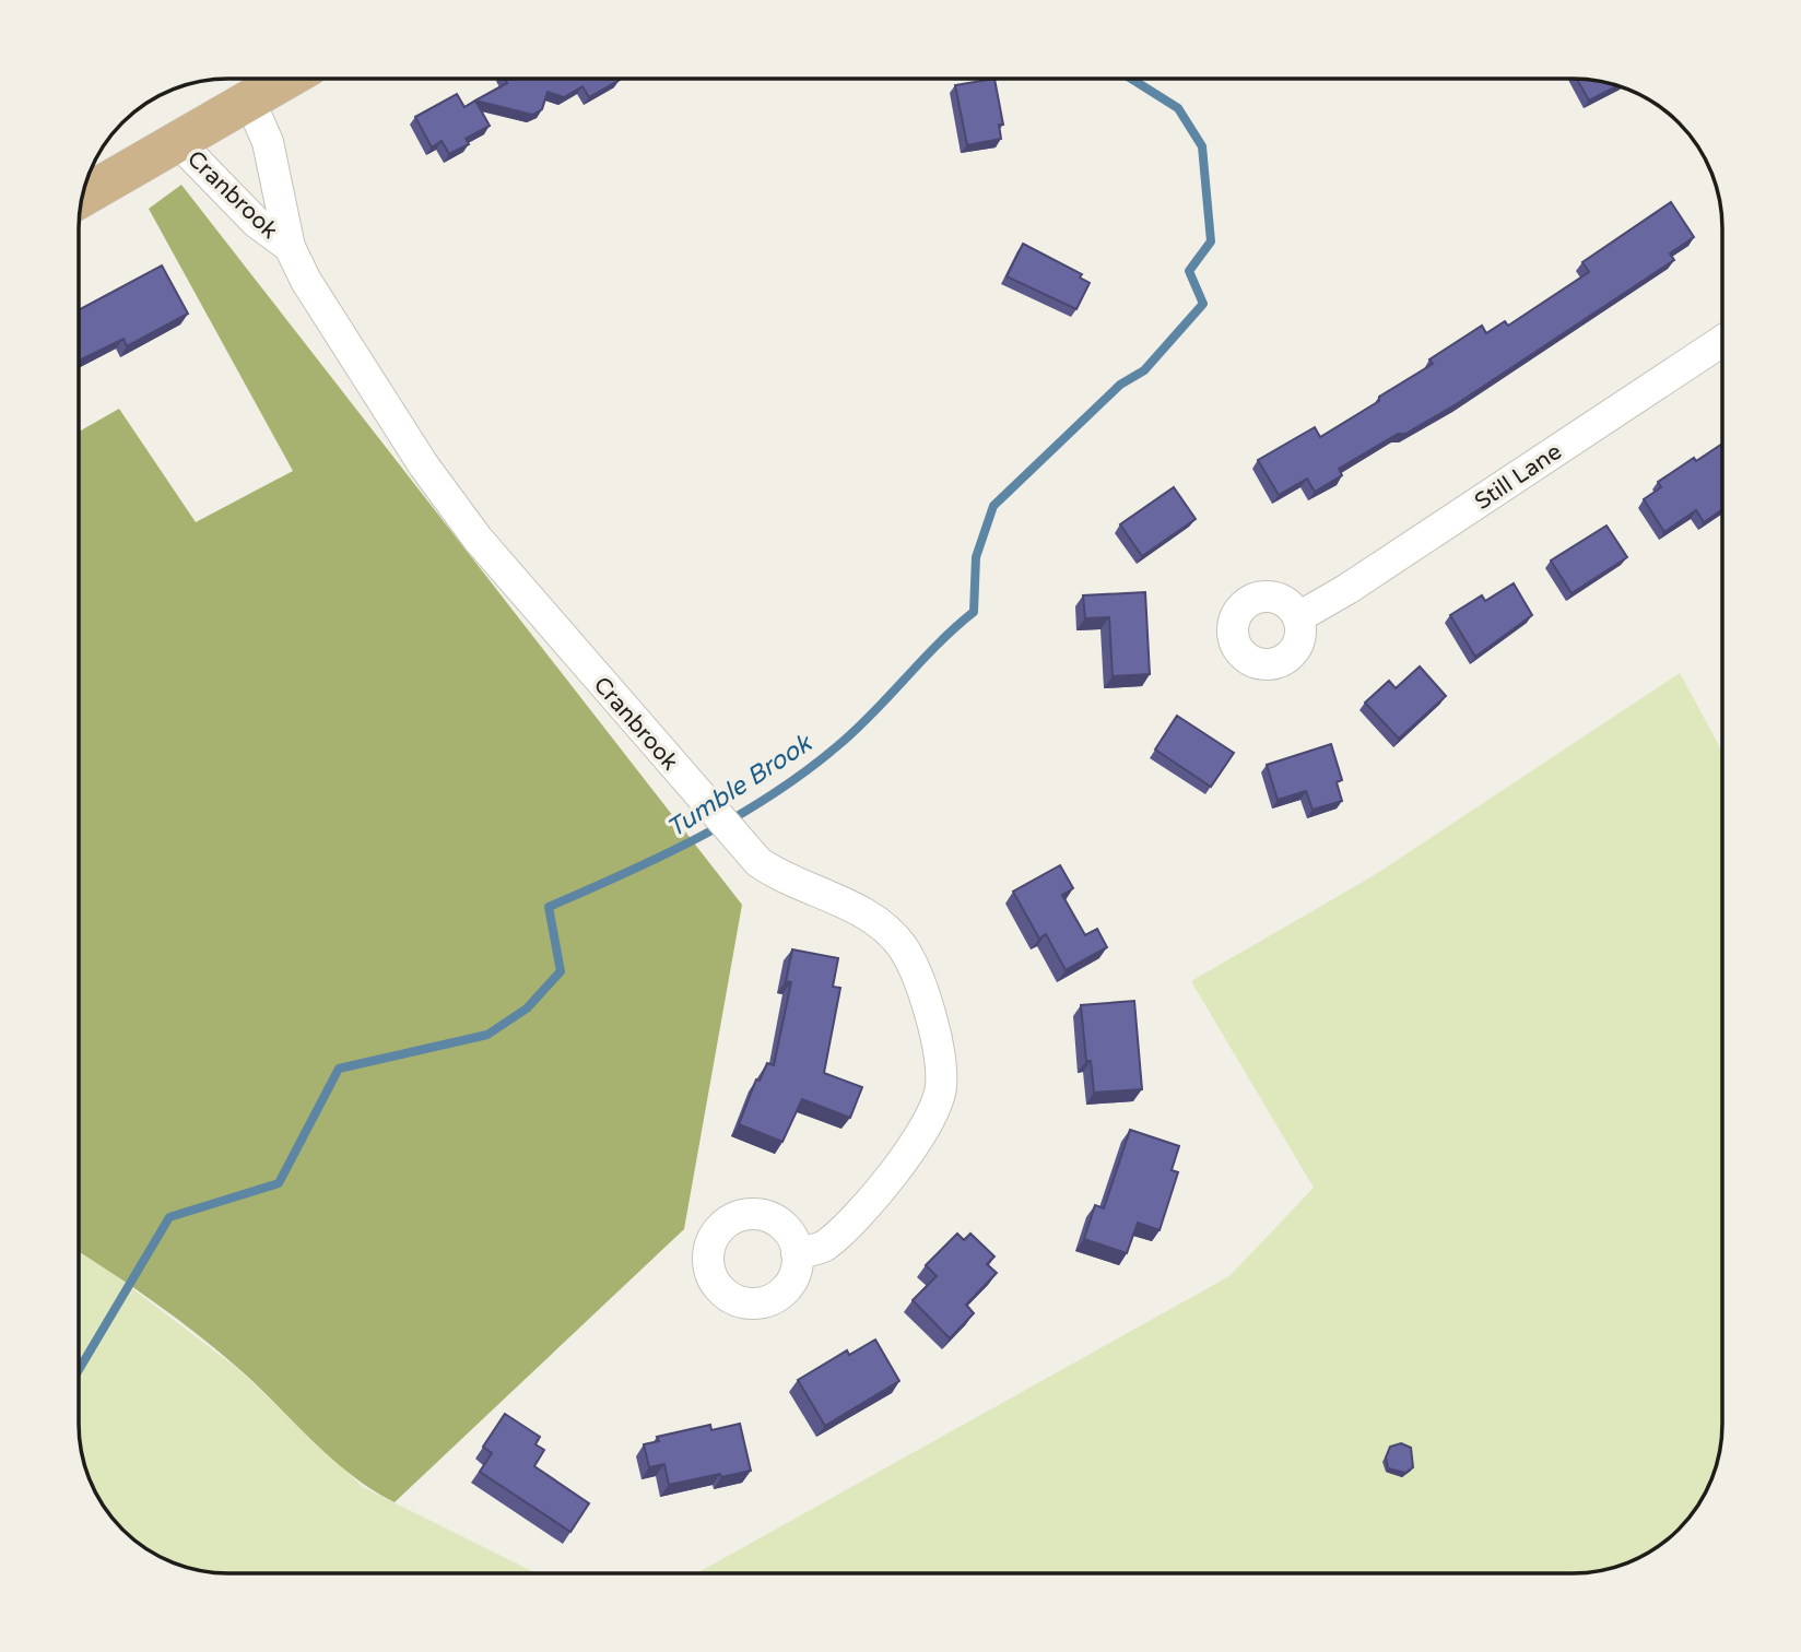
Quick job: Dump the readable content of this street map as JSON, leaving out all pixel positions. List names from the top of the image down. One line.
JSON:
{"streets":{"street":["Cranbrook","Still Lane"]},"water":["Tumble Brook"]}
